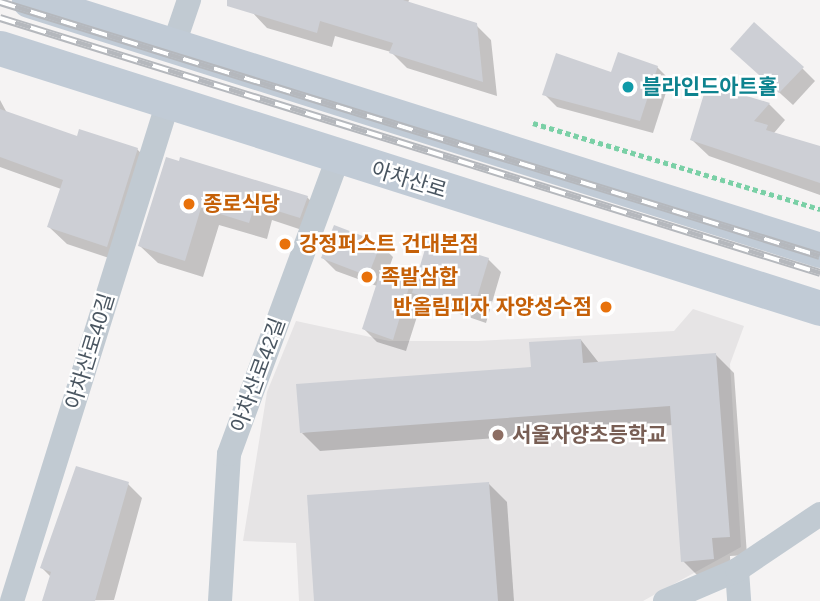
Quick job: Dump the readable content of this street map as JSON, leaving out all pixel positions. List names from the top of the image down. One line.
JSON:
{"streets":{"main road":["아차산로"],"street":["아차산로40길","아차산로42길"]},"crossings":[["아차산로","아차산로40길"],["아차산로","아차산로42길"]],"places":["블라인드아트홀","종로식당","강정퍼스트 건대본점","족발삼합","반올림피자 자양성수점","서울자양초등학교"]}
